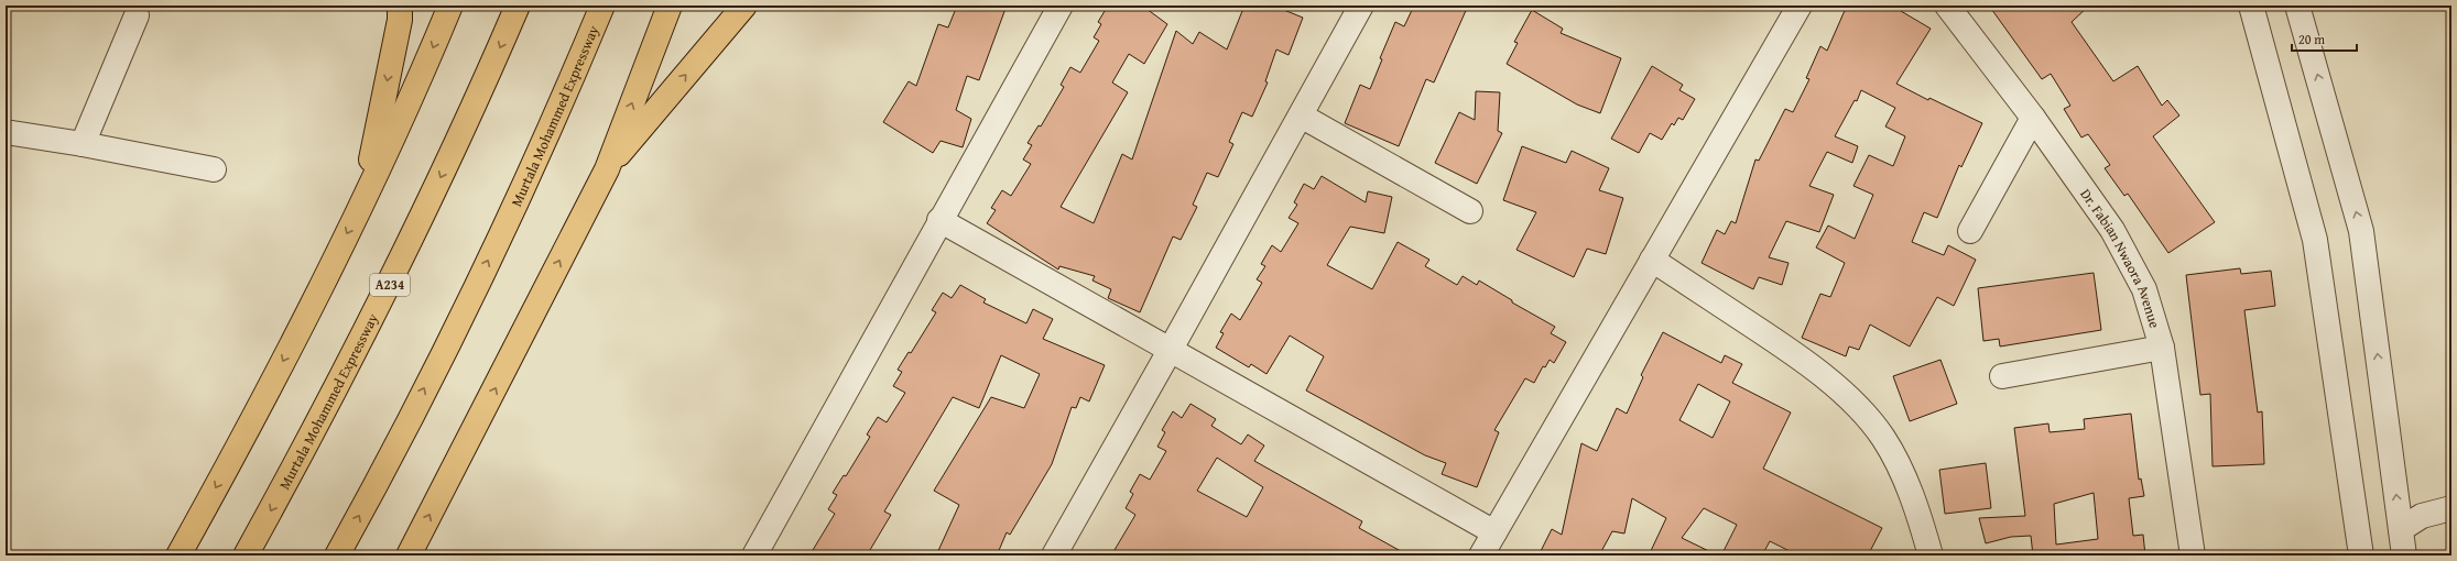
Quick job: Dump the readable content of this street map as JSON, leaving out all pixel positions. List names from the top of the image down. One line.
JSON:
{"streets":{"highway":["Murtala Mohammed Expressway","A234"],"street":["Dr. Fabian Nwaora Avenue"]},"scale_bar":"20 m"}
